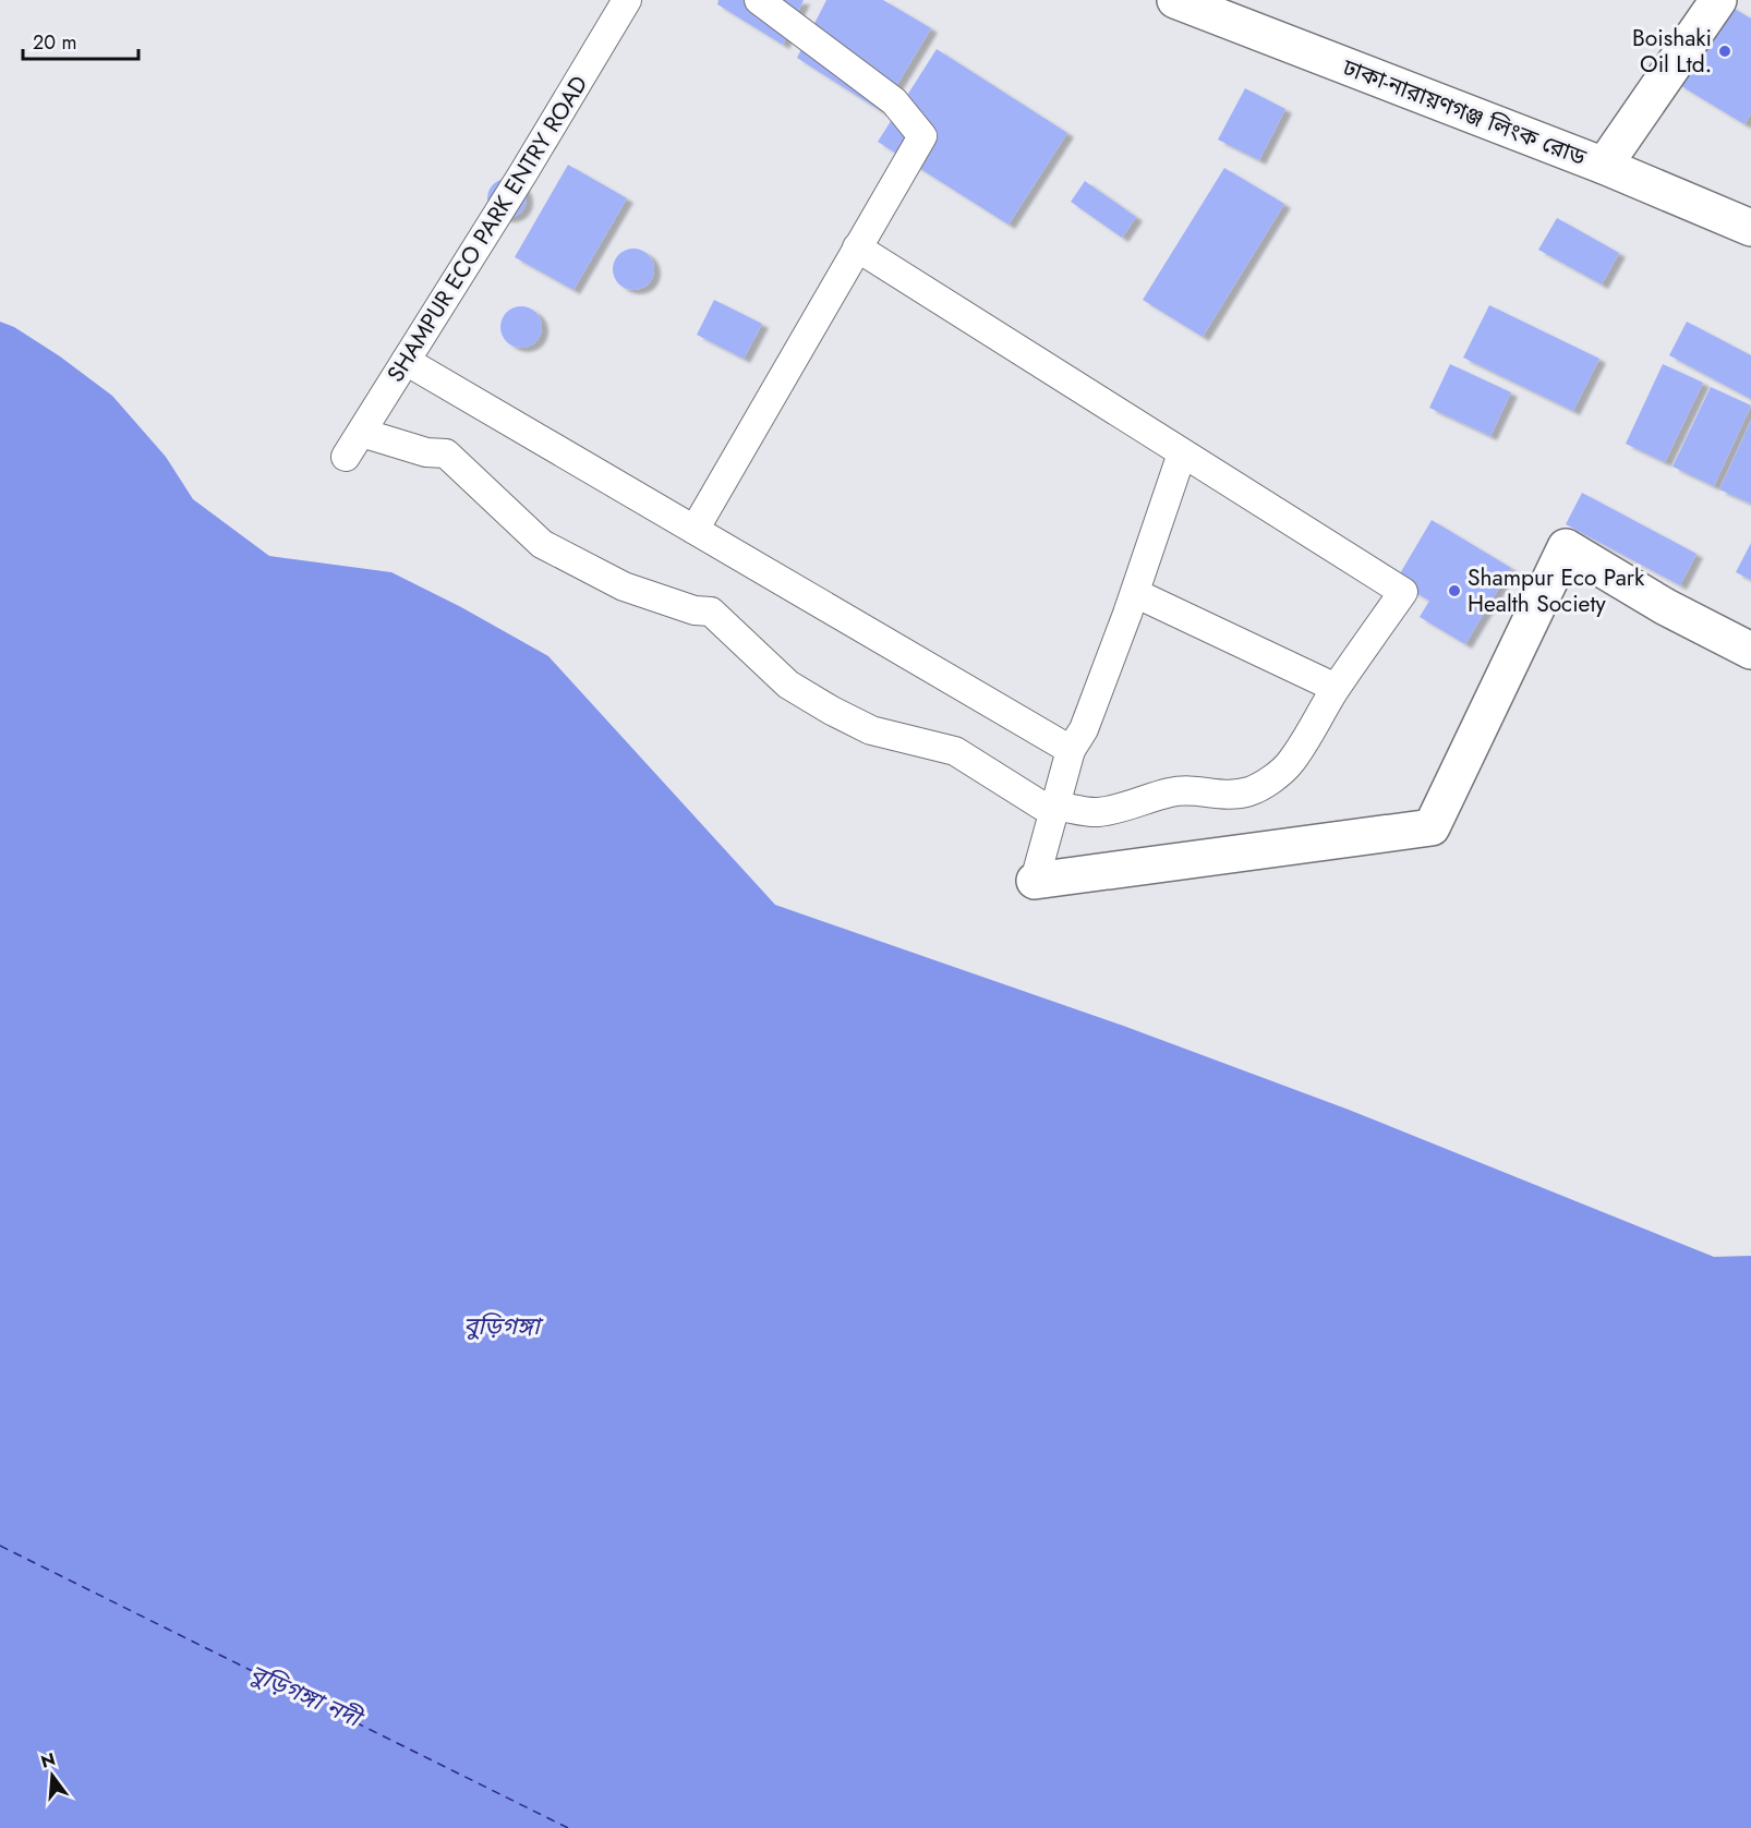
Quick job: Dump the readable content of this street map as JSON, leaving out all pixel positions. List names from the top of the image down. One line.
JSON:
{"streets":{"main road":["ঢাকা-নারায়ণগঞ্জ লিংক রোড"],"street":["SHAMPUR ECO PARK ENTRY ROAD"]},"water":["বুড়িগঙ্গা","বুড়িগঙ্গা নদী"],"places":["Boishaki Oil Ltd.","Shampur Eco Park Health Society"],"scale_bar":"20 m","north":"top"}
